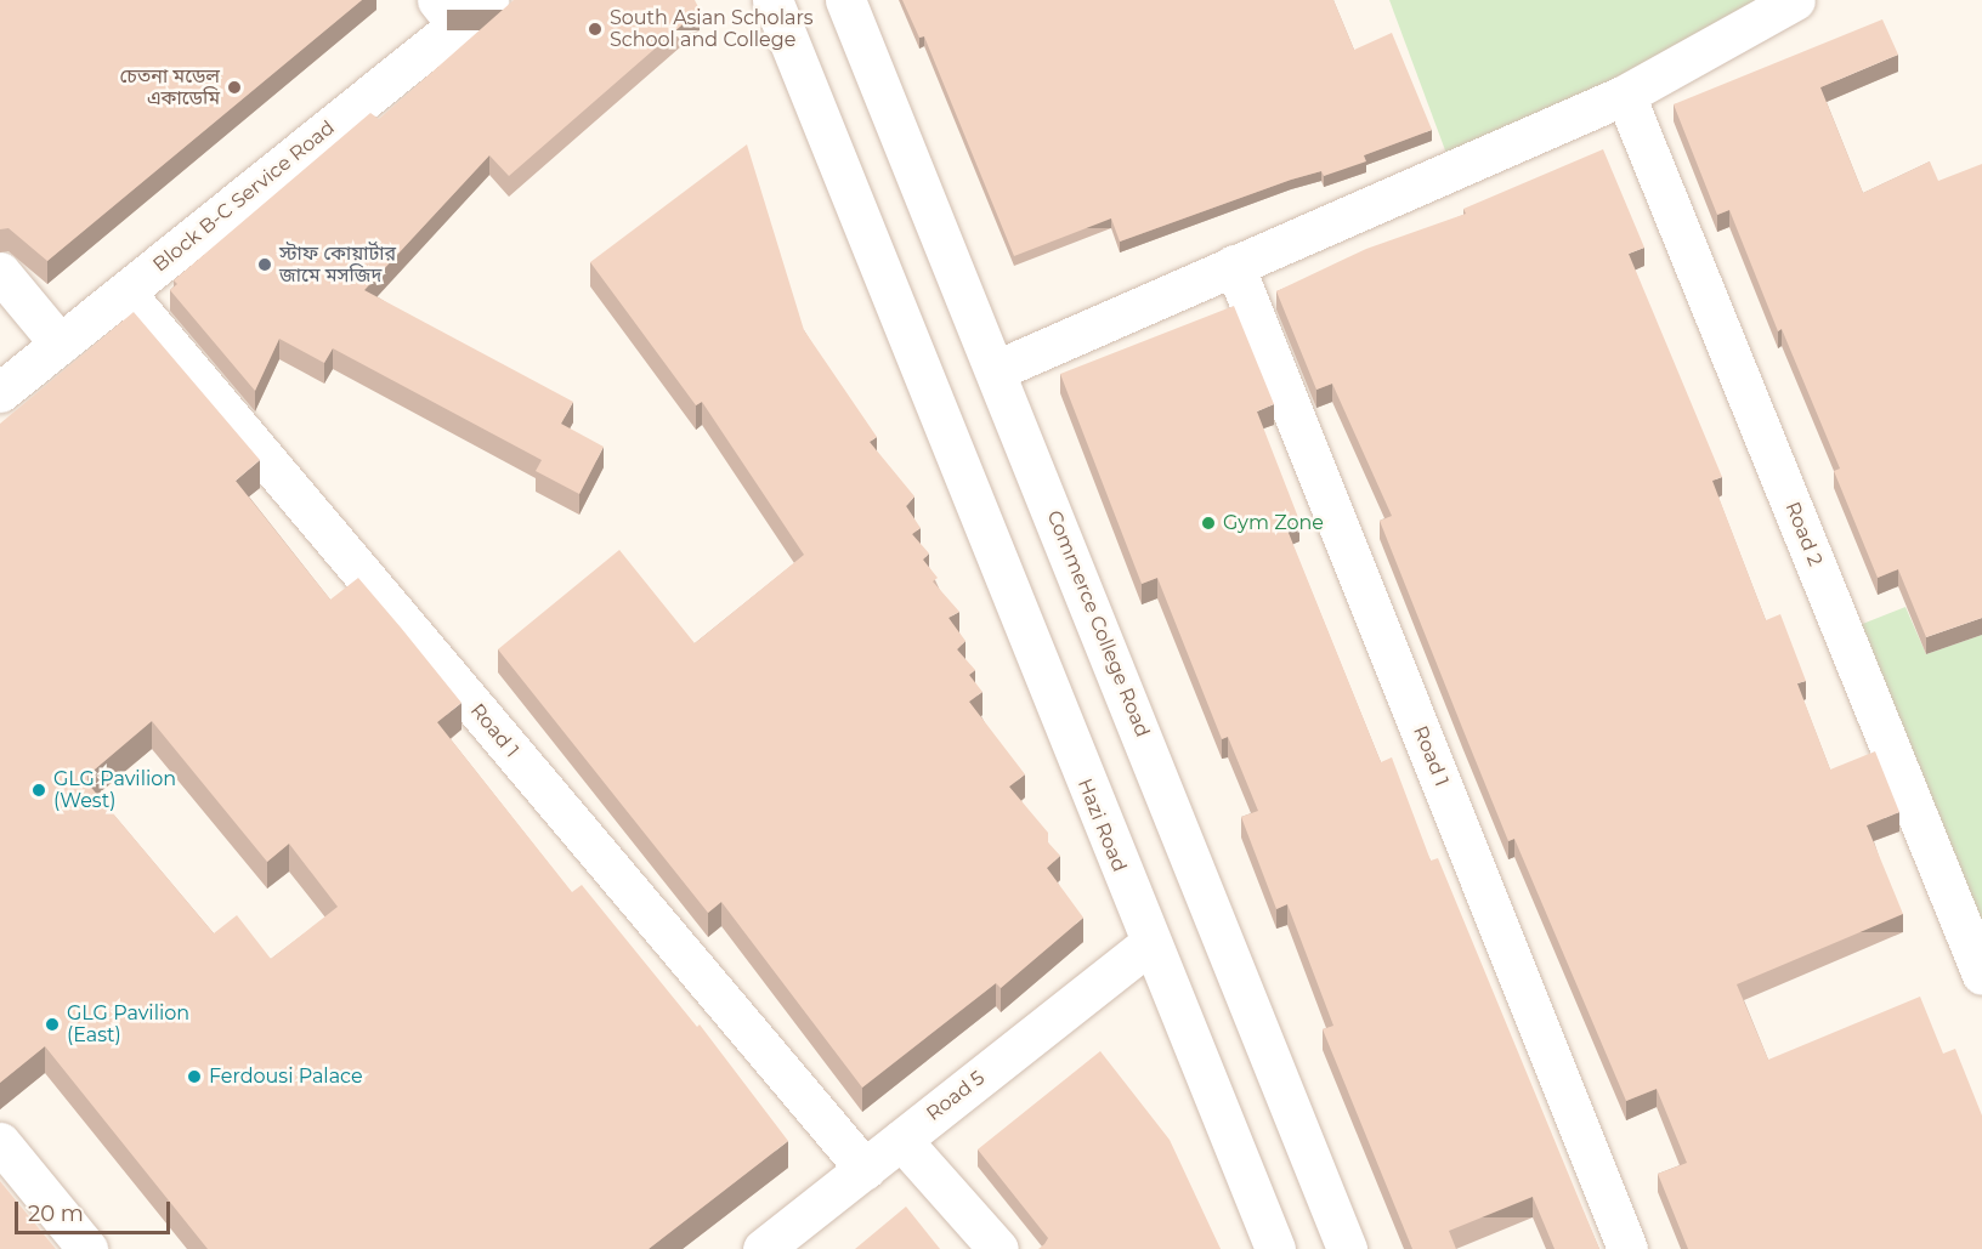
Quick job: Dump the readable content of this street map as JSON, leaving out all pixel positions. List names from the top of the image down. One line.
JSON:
{"streets":{"street":["Block B-C Service Road","Road 2","Commerce College Road","Road 1","Hazi Road","Road 5"]},"crossings":[["Block B-C Service Road","Road 1"],["Road 1","Road 5"],["Hazi Road","Road 5"]],"places":["South Asian Scholars School and College","চেতনা মডেল একাডেমি","স্টাফ কোয়ার্টার জামে মসজিদ","Gym Zone","GLG Pavilion (West)","GLG Pavilion (East)","Ferdousi Palace"],"scale_bar":"20 m"}
